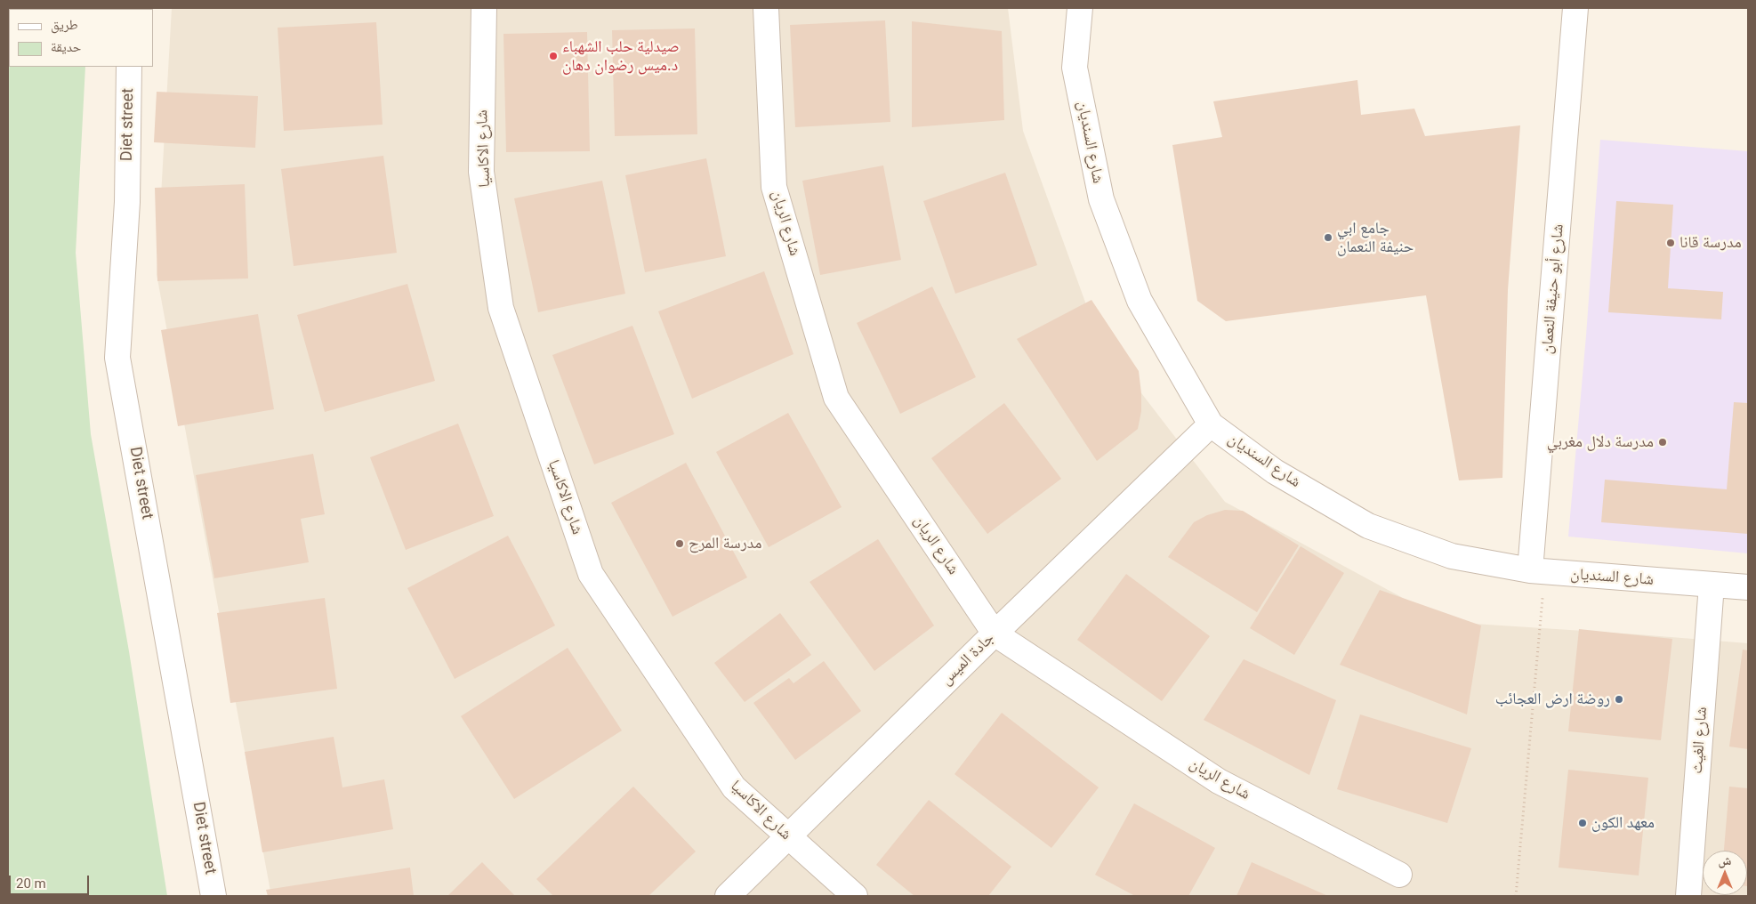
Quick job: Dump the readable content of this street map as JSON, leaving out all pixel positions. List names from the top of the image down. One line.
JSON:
{"streets":{"street":["Diet street","شارع السنديان","شارع الاكاسيا","شارع الريان","شارع أبو حنيفة النعمان","جادة الميس","شارع الغيث"]},"crossings":[["شارع السنديان","شارع أبو حنيفة النعمان"],["شارع السنديان","جادة الميس"],["شارع السنديان","شارع الغيث"],["شارع الاكاسيا","جادة الميس"],["شارع الريان","جادة الميس"]],"places":["صيدلية حلب الشهباء د.ميس رضوان دهان","جامع ابي حنيفة النعمان","مدرسة قانا","مدرسة دلال مغربي","مدرسة المرح","روضة ارض العجائب","معهد الكون"],"legend":["طريق","حديقة"],"scale_bar":"20 m","north":"top"}
